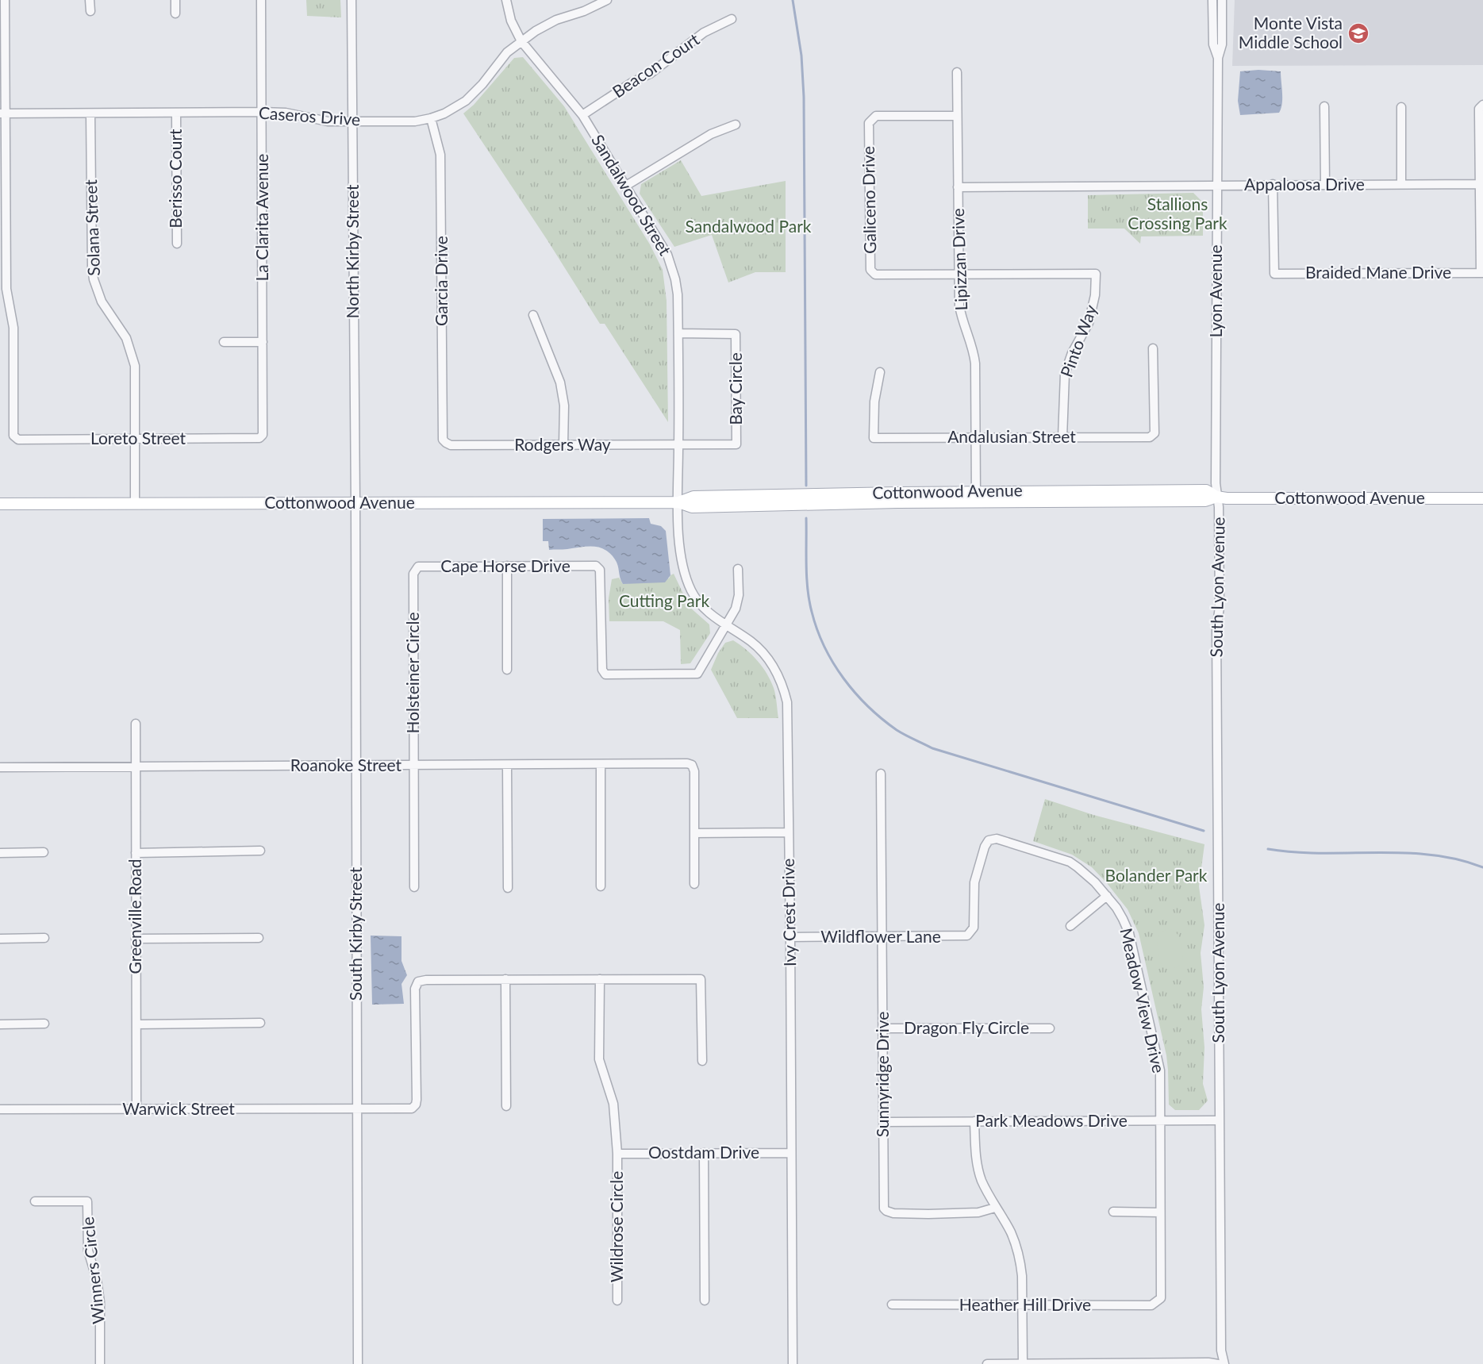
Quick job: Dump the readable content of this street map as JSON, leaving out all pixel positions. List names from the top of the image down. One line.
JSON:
{"streets":{"main road":["Cottonwood Avenue"],"street":["Beacon Court","Caseros Drive","Berisso Court","Appaloosa Drive","Sandalwood Street","Galiceno Drive","La Clarita Avenue","Solana Street","North Kirby Street","Lipizzan Drive","Braided Mane Drive","Garcia Drive","Lyon Avenue","Pinto Way","Bay Circle","Andalusian Street","Loreto Street","Rodgers Way","Cape Horse Drive","South Lyon Avenue","Holsteiner Circle","Roanoke Street","Ivy Crest Drive","Greenville Road","South Kirby Street","Wildflower Lane","Meadow View Drive","Dragon Fly Circle","Sunnyridge Drive","Warwick Street","Park Meadows Drive","Oostdam Drive","Wildrose Circle","Winners Circle","Heather Hill Drive"]},"crossings":[["Beacon Court","Sandalwood Street"],["Caseros Drive","Berisso Court"],["Caseros Drive","Sandalwood Street"],["Caseros Drive","La Clarita Avenue"],["Caseros Drive","Solana Street"],["Caseros Drive","North Kirby Street"],["Caseros Drive","Garcia Drive"],["Caseros Drive","Loreto Street"],["Appaloosa Drive","Lipizzan Drive"],["Appaloosa Drive","Braided Mane Drive"],["Appaloosa Drive","Lyon Avenue"],["Sandalwood Street","Bay Circle"],["Sandalwood Street","Rodgers Way"],["Sandalwood Street","Cottonwood Avenue"],["Sandalwood Street","Ivy Crest Drive"],["Galiceno Drive","Lipizzan Drive"],["Galiceno Drive","Pinto Way"],["La Clarita Avenue","Loreto Street"],["Solana Street","Loreto Street"],["Solana Street","Cottonwood Avenue"],["North Kirby Street","Cottonwood Avenue"],["North Kirby Street","South Kirby Street"],["Lipizzan Drive","Pinto Way"],["Lipizzan Drive","Andalusian Street"],["Lipizzan Drive","Cottonwood Avenue"],["Garcia Drive","Rodgers Way"],["Lyon Avenue","Cottonwood Avenue"],["Lyon Avenue","South Lyon Avenue"],["Pinto Way","Andalusian Street"],["Bay Circle","Rodgers Way"],["Cottonwood Avenue","South Lyon Avenue"],["Cottonwood Avenue","Ivy Crest Drive"],["Cottonwood Avenue","South Kirby Street"],["Cape Horse Drive","Holsteiner Circle"],["Cape Horse Drive","Ivy Crest Drive"],["South Lyon Avenue","Park Meadows Drive"],["Holsteiner Circle","Roanoke Street"],["Roanoke Street","Greenville Road"],["Roanoke Street","South Kirby Street"],["Ivy Crest Drive","Wildflower Lane"],["Ivy Crest Drive","Oostdam Drive"],["Greenville Road","Warwick Street"],["South Kirby Street","Warwick Street"],["Wildflower Lane","Meadow View Drive"],["Wildflower Lane","Sunnyridge Drive"],["Meadow View Drive","Park Meadows Drive"],["Meadow View Drive","Heather Hill Drive"],["Dragon Fly Circle","Sunnyridge Drive"],["Sunnyridge Drive","Park Meadows Drive"],["Oostdam Drive","Wildrose Circle"]],"parks":["Stallions Crossing Park","Sandalwood Park","Cutting Park","Bolander Park"],"places":{"school or university":["Monte Vista Middle School"]}}
